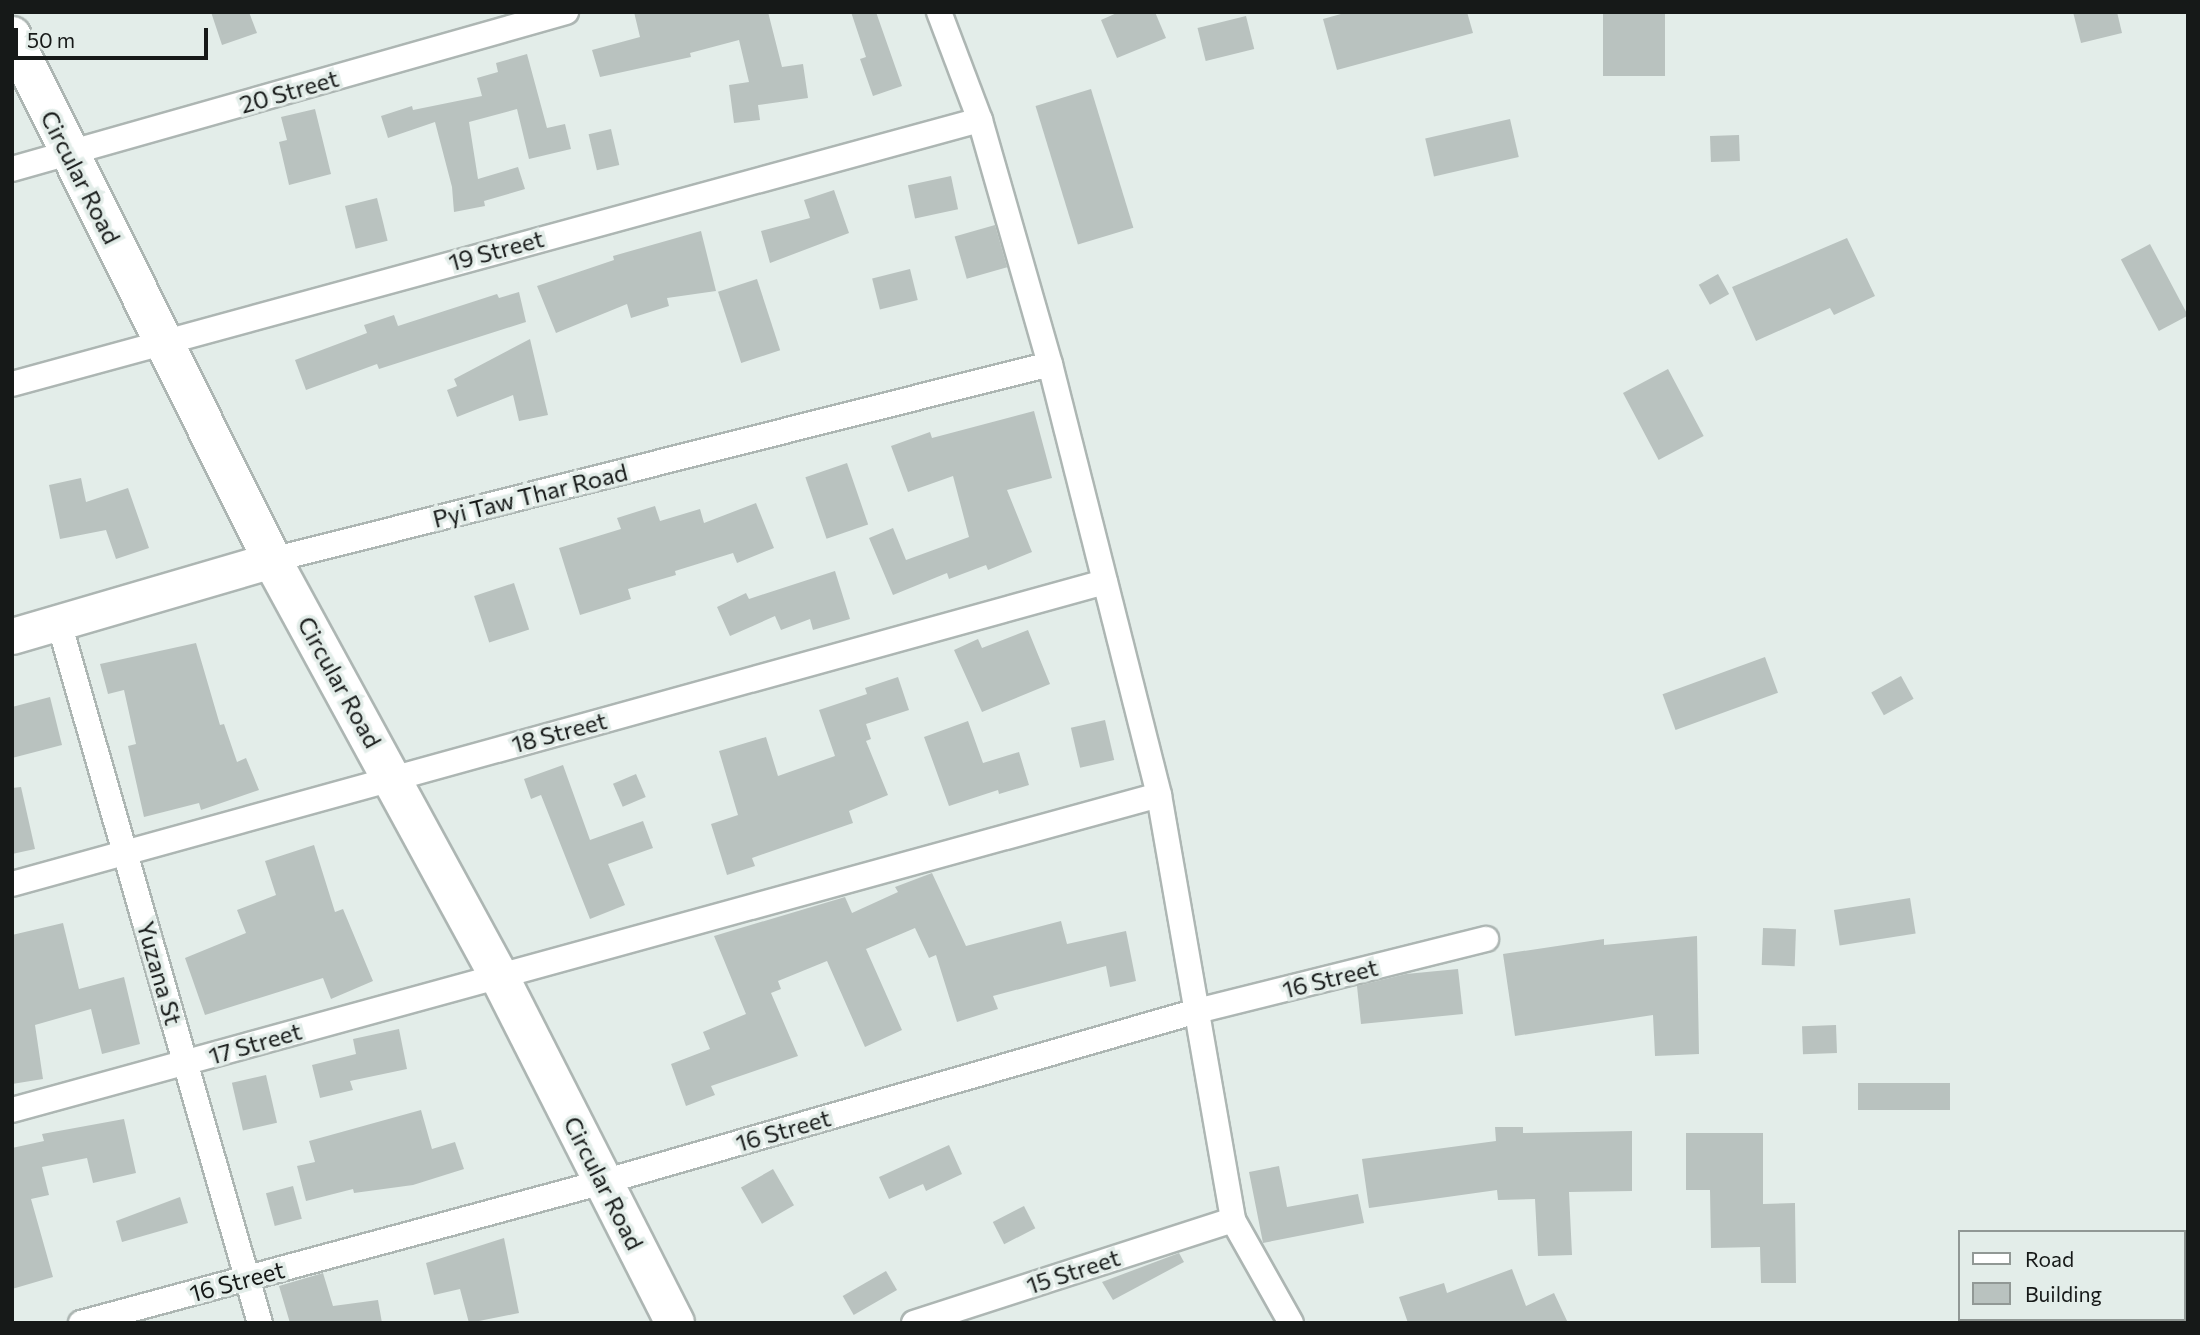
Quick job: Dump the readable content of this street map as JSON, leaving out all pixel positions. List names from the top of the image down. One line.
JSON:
{"streets":{"main road":["Circular Road"],"street":["20 Street","19 Street","Pyi Taw Thar Road","18 Street","Yuzana St","16 Street","17 Street","15 Street"]},"crossings":[["20 Street","Circular Road"],["Circular Road","19 Street"],["Circular Road","Pyi Taw Thar Road"],["Circular Road","18 Street"],["Circular Road","16 Street"],["Circular Road","17 Street"],["Pyi Taw Thar Road","Yuzana St"],["18 Street","Yuzana St"],["Yuzana St","16 Street"],["Yuzana St","17 Street"]],"legend":["Road","Building"],"scale_bar":"50 m"}
